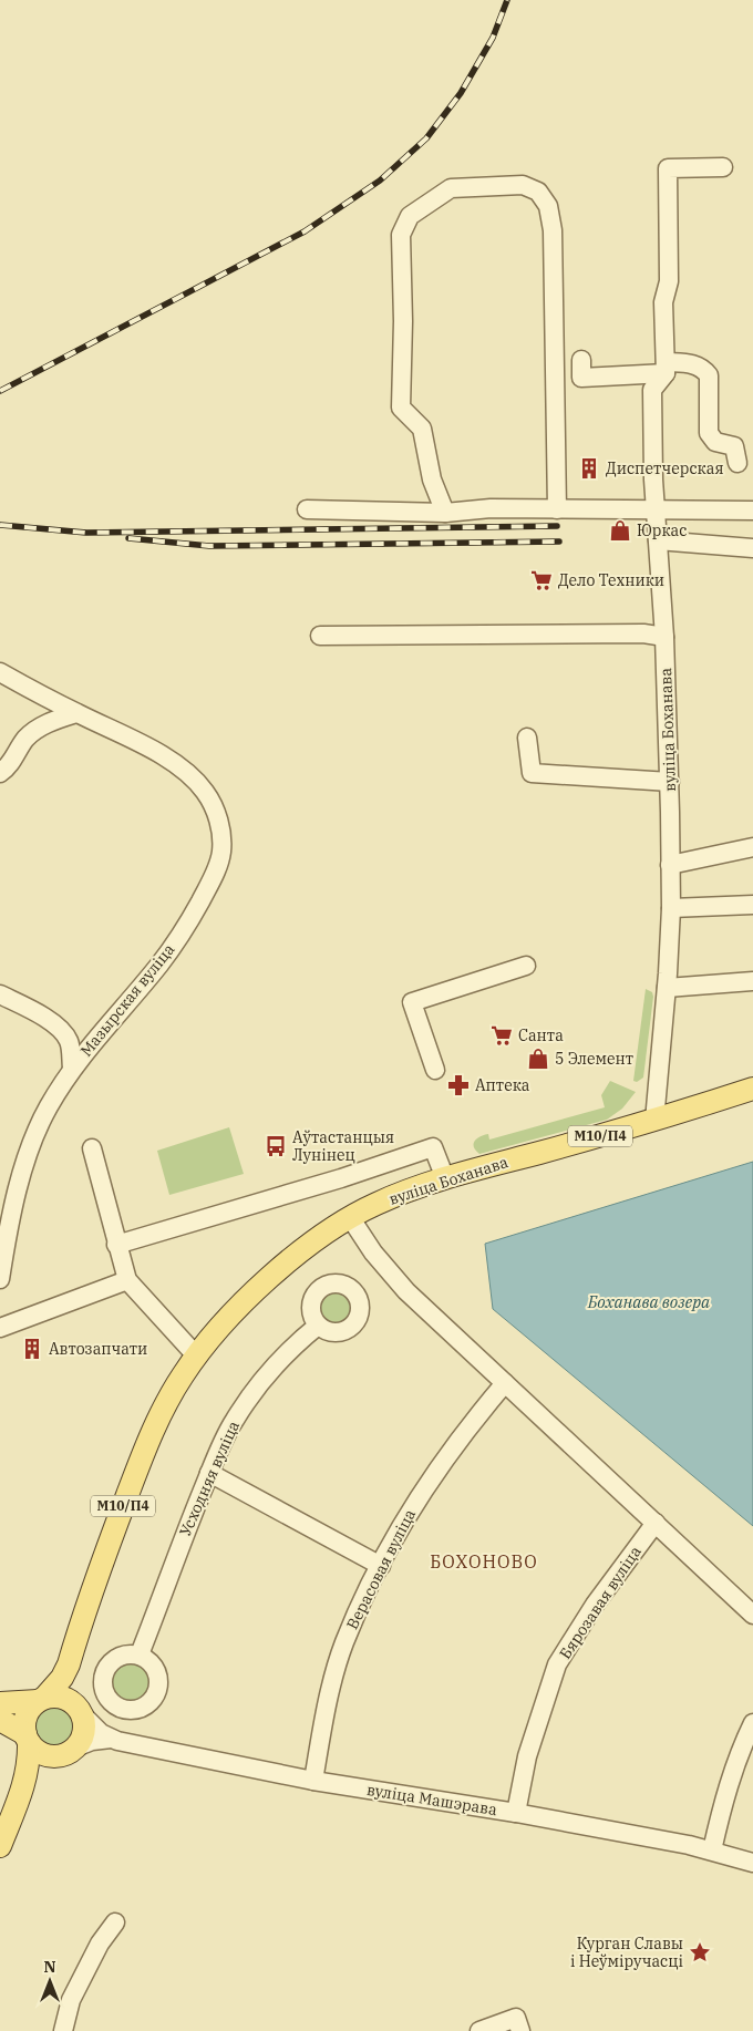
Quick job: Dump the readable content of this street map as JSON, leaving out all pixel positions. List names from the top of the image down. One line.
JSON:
{"streets":{"main road":["вуліца Боханава","М10/П4"],"street":["Мазырская вуліца","Усходняя вуліца","Верасовая вуліца","Бярозавая вуліца","вуліца Машэрава"]},"crossings":[["вуліца Боханава","М10/П4"],["М10/П4","вуліца Машэрава"],["Верасовая вуліца","вуліца Машэрава"],["Бярозавая вуліца","вуліца Машэрава"]],"districts":["БОХОНОВО"],"water":["Боханава возера"],"places":{"building":["Диспетчерская","Автозапчати"],"shop":["Юркас","5 Элемент"],"supermarket":["Дело Техники","Санта"],"pharmacy":["Аптека"],"bus stop":["Аўтастанцыя Лунінец"],"place":["Курган Славы і Неўміручасці"]},"north":"top"}
